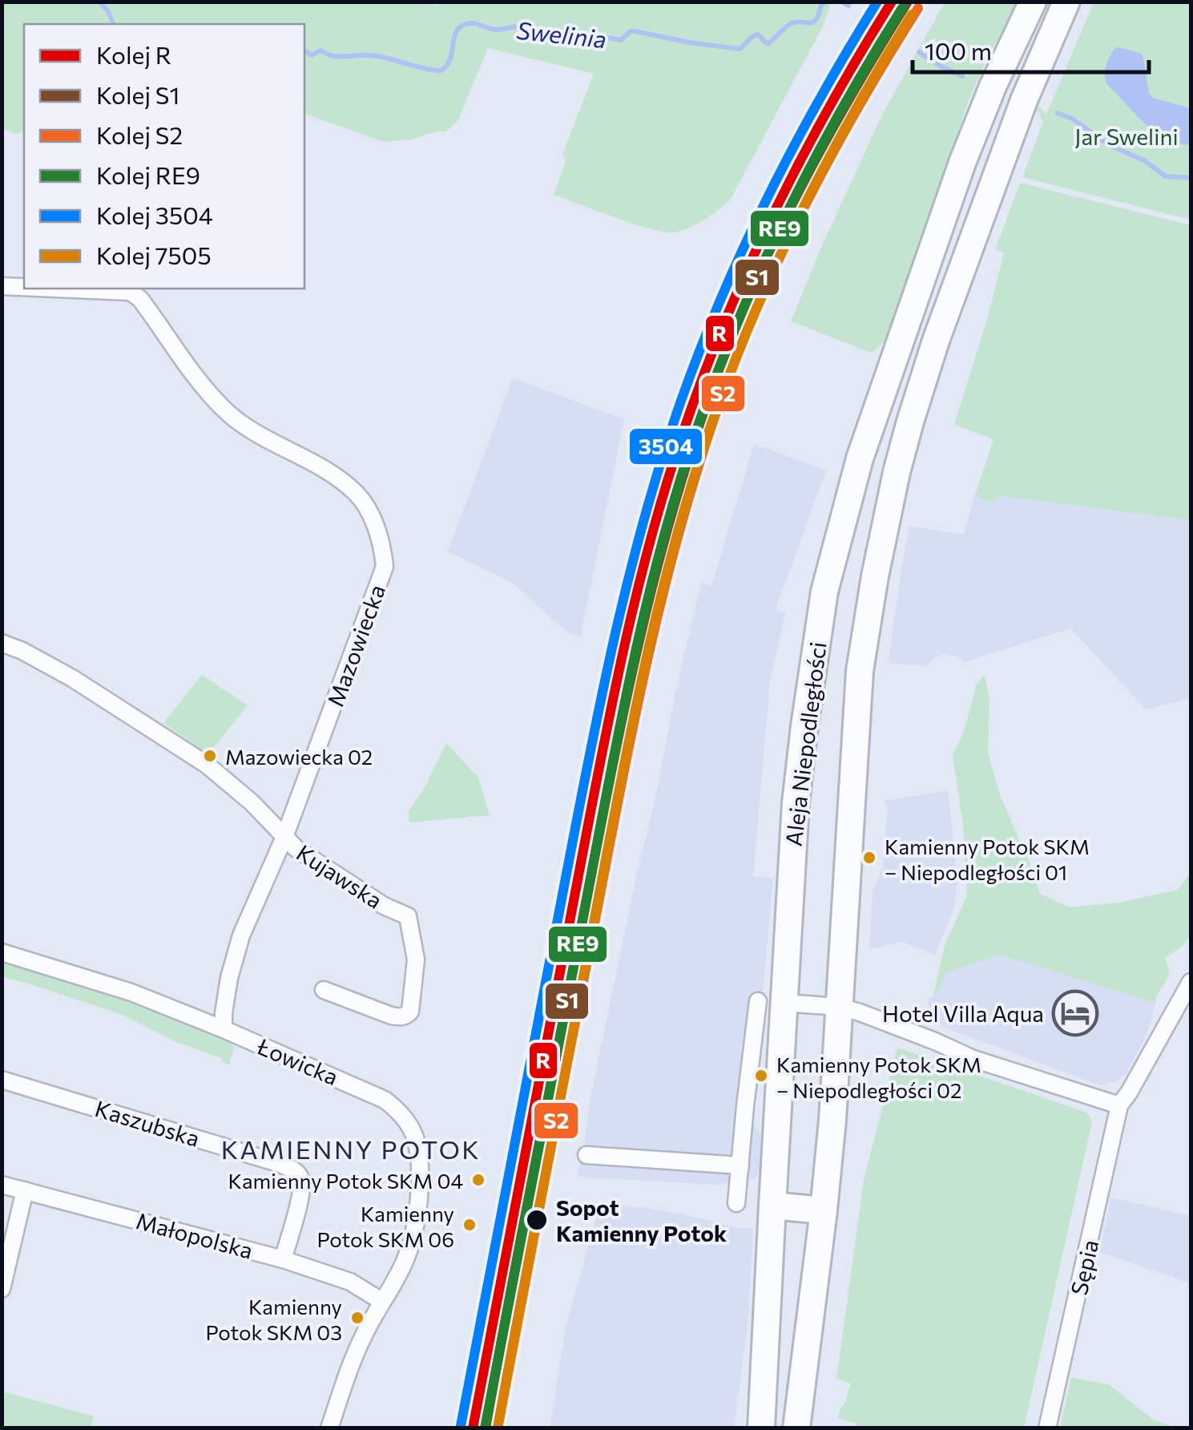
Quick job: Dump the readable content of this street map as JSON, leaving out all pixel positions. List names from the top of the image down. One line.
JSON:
{"streets":{"main road":["Aleja Niepodległości"],"street":["Mazowiecka","Kujawska","Łowicka","Kaszubska","Małopolska","Sępia"]},"crossings":[["Mazowiecka","Kujawska"],["Mazowiecka","Łowicka"],["Łowicka","Małopolska"],["Kaszubska","Małopolska"]],"districts":["KAMIENNY POTOK"],"water":["Swelinia"],"parks":["Jar Swelini"],"places":{"other":["Mazowiecka 02","Kamienny Potok SKM – Niepodległości 01","Kamienny Potok SKM – Niepodległości 02","Kamienny Potok SKM 04","Sopot Kamienny Potok","Kamienny Potok SKM 06","Kamienny Potok SKM 03"],"hotel":["Hotel Villa Aqua"]},"lines":["rail line R","rail line S1","rail line 3504","rail line S2","rail line RE9","rail line 7505"],"legend":["Kolej R","Kolej S1","Kolej S2","Kolej RE9","Kolej 3504","Kolej 7505"],"scale_bar":"100 m"}
